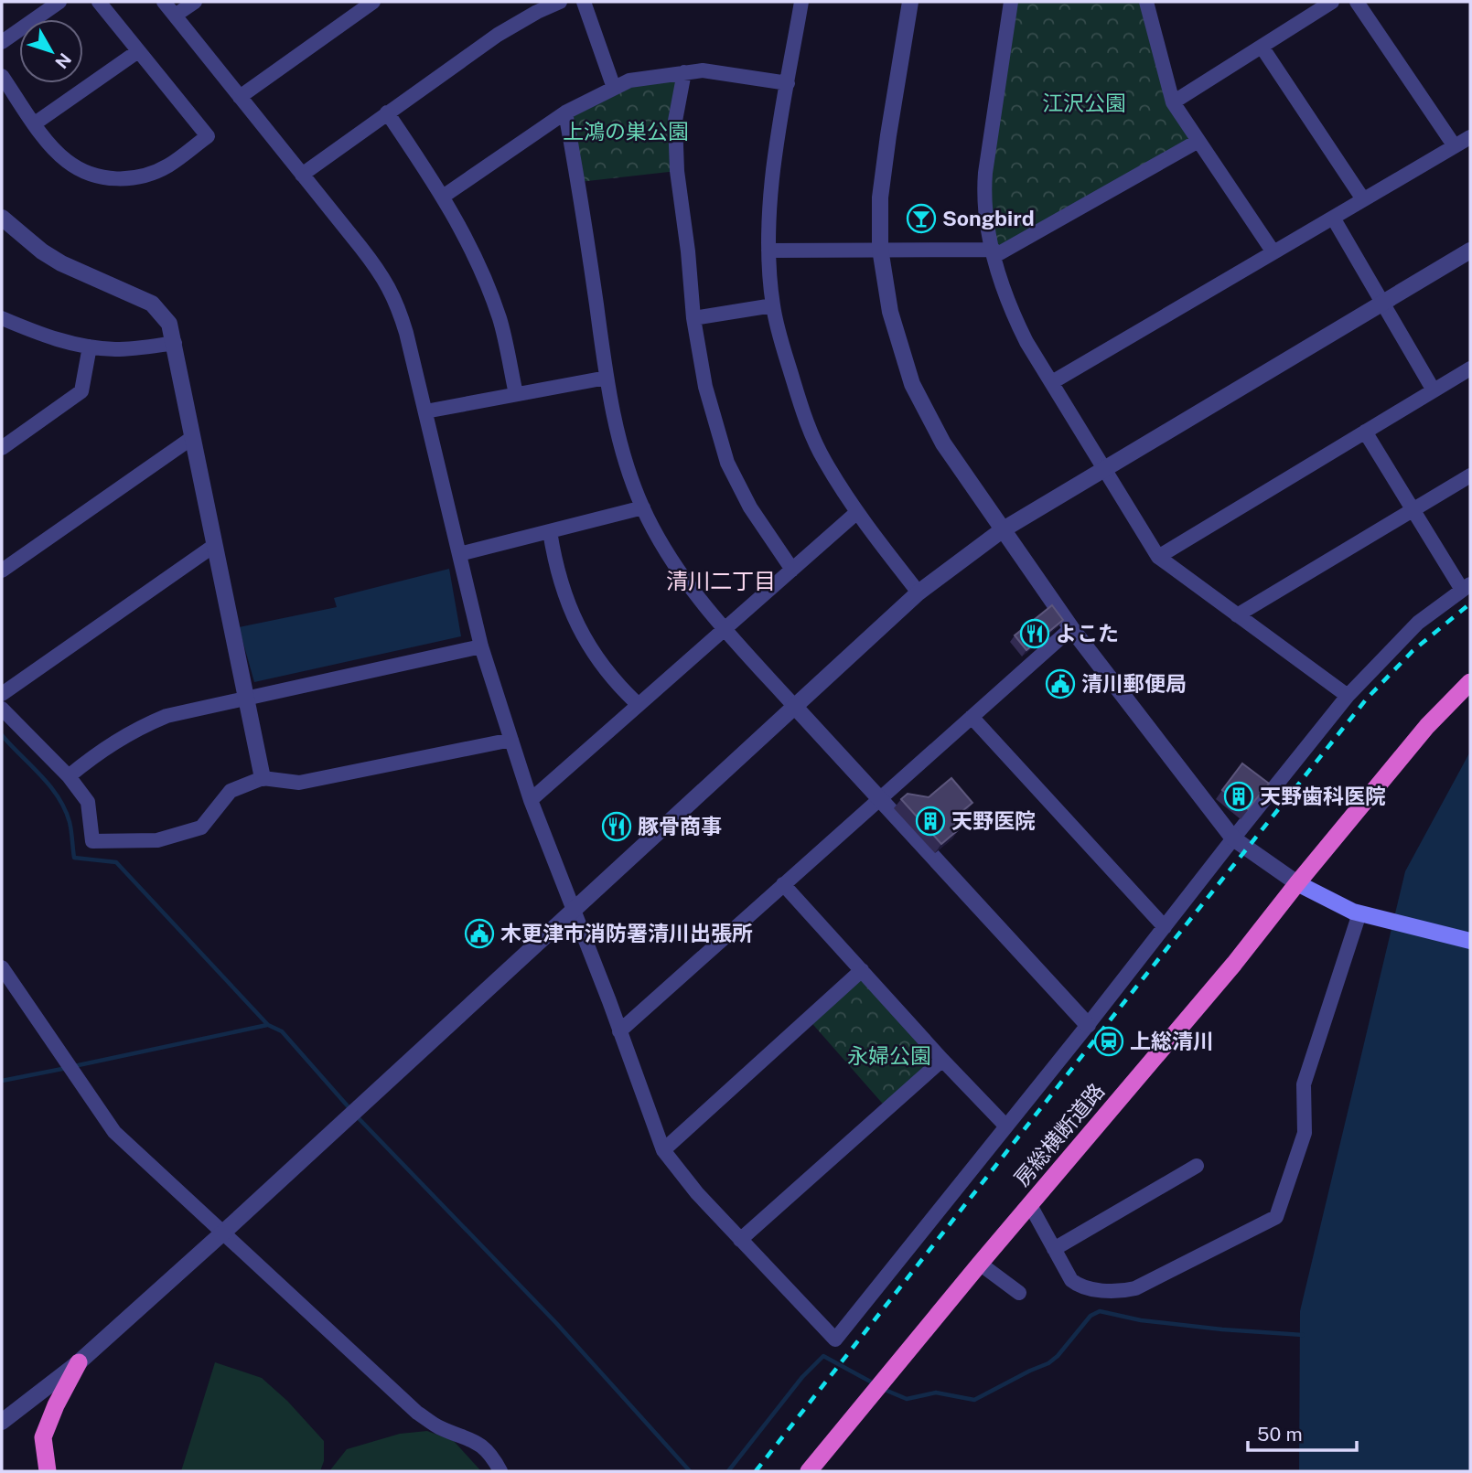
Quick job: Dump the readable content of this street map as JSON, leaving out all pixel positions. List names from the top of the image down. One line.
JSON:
{"streets":{"highway":["房総横断道路"]},"districts":["清川二丁目"],"parks":["江沢公園","上鴻の巣公園","永婦公園"],"places":{"bar":["Songbird"],"restaurant":["よこた","豚骨商事"],"public building":["清川郵便局","木更津市消防署清川出張所"],"building":["天野歯科医院","天野医院"],"station":["上総清川"]},"scale_bar":"50 m","north":"bottom right"}
